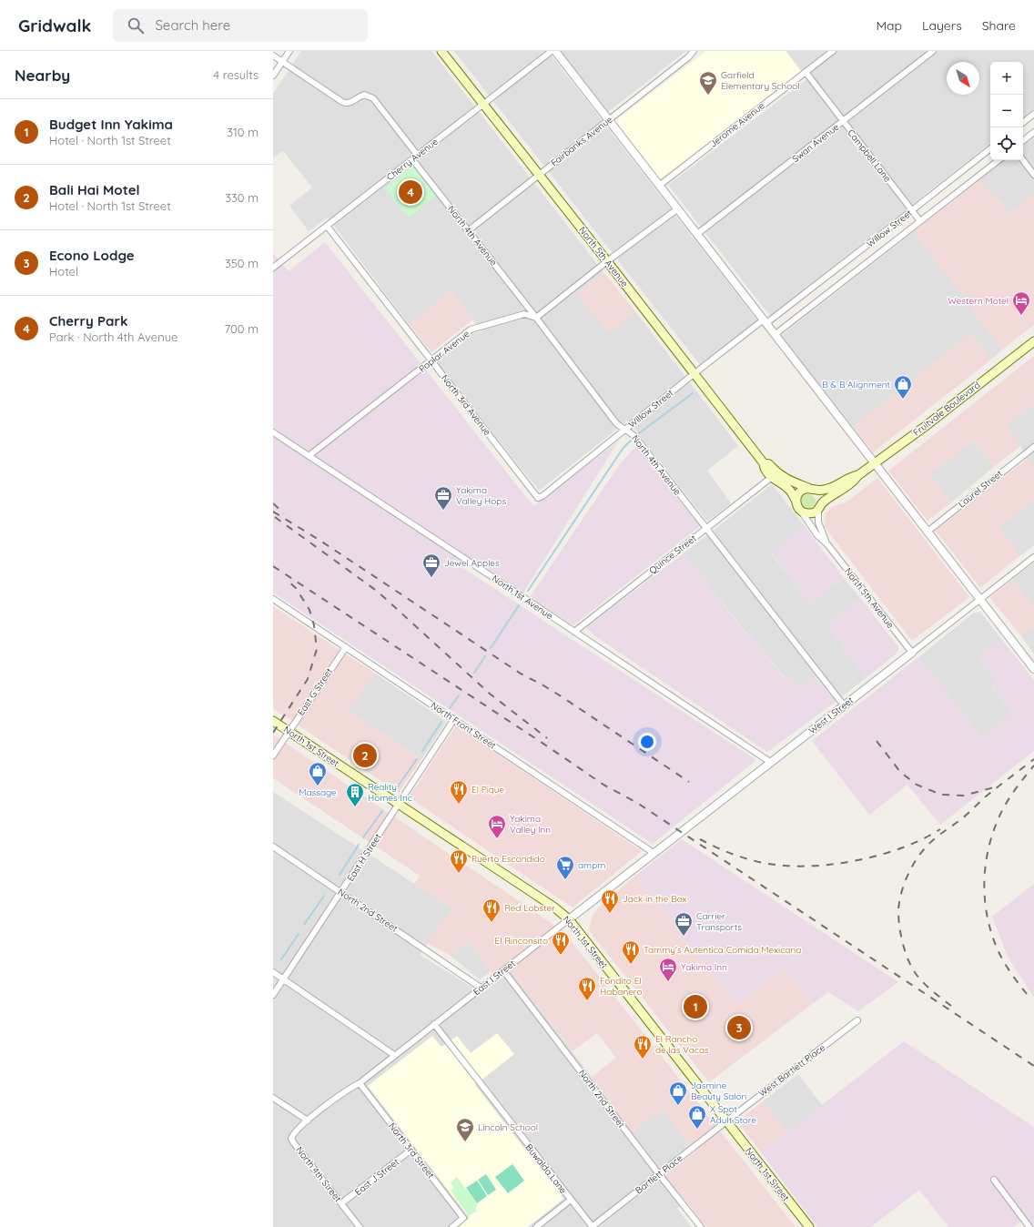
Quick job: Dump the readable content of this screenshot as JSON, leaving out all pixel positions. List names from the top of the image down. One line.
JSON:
{"streets":{"main road":["North 5th Avenue","Fruitvale Boulevard","North 1st Street"],"street":["Jerome Avenue","Fairbanks Avenue","Swan Avenue","Campbell Lane","Cherry Avenue","Willow Street","North 4th Avenue","Poplar Avenue","North 3rd Avenue","Laurel Street","Quince Street","North 1st Avenue","East G Street","West I Street","North Front Street","East H Street","North 2nd Street","East I Street","West Bartlett Place","North 3rd Street","Buwalda Lane","North 4th Street","Bartlett Place","East J Street"]},"crossings":[["Jerome Avenue","Campbell Lane"],["Fairbanks Avenue","North 4th Avenue"],["Fairbanks Avenue","North 5th Avenue"],["Swan Avenue","Campbell Lane"],["Campbell Lane","Willow Street"],["Cherry Avenue","North 4th Avenue"],["Cherry Avenue","North 5th Avenue"],["Cherry Avenue","North 3rd Avenue"],["Willow Street","North 4th Avenue"],["Willow Street","North 5th Avenue"],["Willow Street","North 3rd Avenue"],["North 4th Avenue","Poplar Avenue"],["North 4th Avenue","Quince Street"],["North 4th Avenue","West I Street"],["North 5th Avenue","Fruitvale Boulevard"],["North 5th Avenue","Quince Street"],["North 5th Avenue","West I Street"],["Poplar Avenue","North 3rd Avenue"],["Poplar Avenue","North 1st Avenue"],["Quince Street","North 1st Avenue"],["North 1st Avenue","West I Street"],["East G Street","North Front Street"],["East G Street","North 1st Street"],["West I Street","East I Street"],["North Front Street","East H Street"],["North Front Street","East I Street"],["North 1st Street","East H Street"],["North 1st Street","East I Street"],["North 1st Street","West Bartlett Place"],["North 1st Street","Bartlett Place"],["East H Street","North 2nd Street"],["North 2nd Street","East I Street"],["North 2nd Street","Bartlett Place"],["East I Street","North 3rd Street"],["East I Street","Buwalda Lane"],["East I Street","North 4th Street"],["West Bartlett Place","Bartlett Place"],["North 3rd Street","East J Street"],["Buwalda Lane","Bartlett Place"],["North 4th Street","East J Street"]],"places":{"school or university":["Garfield Elementary School","Lincoln School"],"hotel":["Western Motel","Yakima Valley Inn","Yakima Inn"],"shop":["B & B Alignment","Massage","Jasmine Beauty Salon","X Spot Adult Store"],"office":["Yakima Valley Hops","Jewel Apples","Carrier Transports"],"restaurant":["El Pique","Puerto Escondido","Jack in the Box","Red Lobster","El Rinconsito","Tammy's Autentica Comida Mexicana","Fondito El Habanero","El Rancho de las Vacas"],"building":["Reality Homes Inc"],"supermarket":["ampm"]},"north":"bottom right","page":{"header":"Gridwalk","search":"Search here","nav":["Map","Layers","Share"],"heading":["Nearby","4 results"],"map_buttons":["+","−"],"list":[{"mark":"1","name":"Budget Inn Yakima","note":"Hotel · North 1st Street","value":"310 m"},{"mark":"2","name":"Bali Hai Motel","note":"Hotel · North 1st Street","value":"330 m"},{"mark":"3","name":"Econo Lodge","note":"Hotel","value":"350 m"},{"mark":"4","name":"Cherry Park","note":"Park · North 4th Avenue","value":"700 m"}],"pins":["4","2","1","3"]}}
